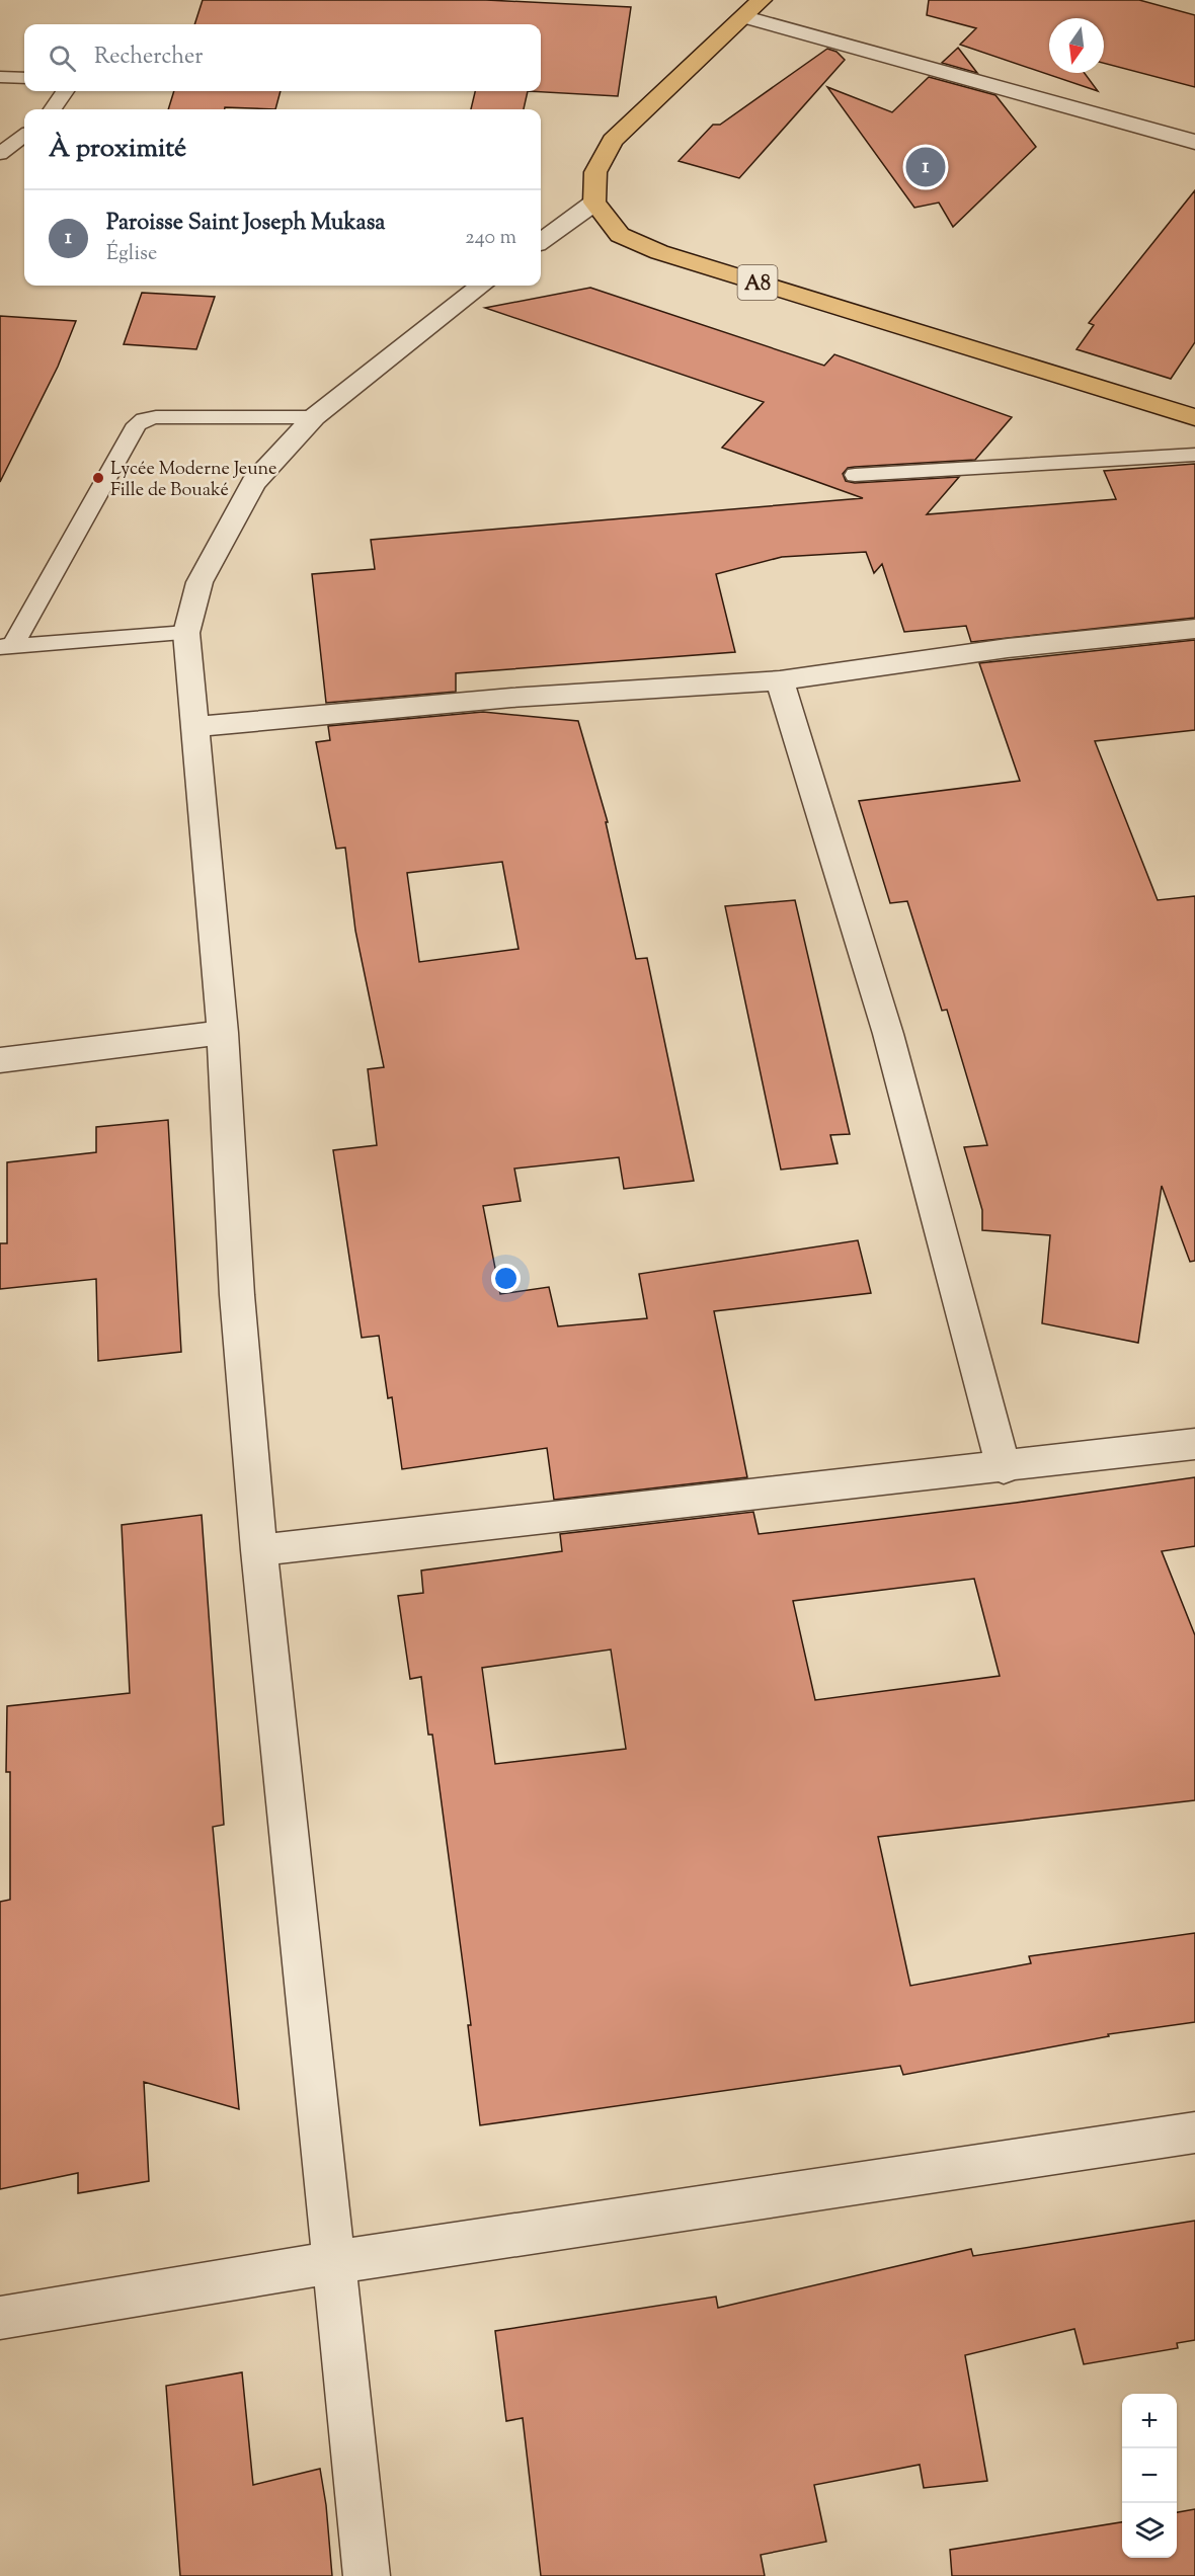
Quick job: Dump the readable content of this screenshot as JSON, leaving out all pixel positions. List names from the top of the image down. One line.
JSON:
{"streets":{"main road":["A8"]},"places":["Lycée Moderne Jeune Fille de Bouaké"],"north":"bottom","page":{"search":"Rechercher","heading":"À proximité","pins":"1","list":[{"mark":"1","name":"Paroisse Saint Joseph Mukasa","note":"Église","value":"240 m"}],"map_buttons":["+","−"]}}
